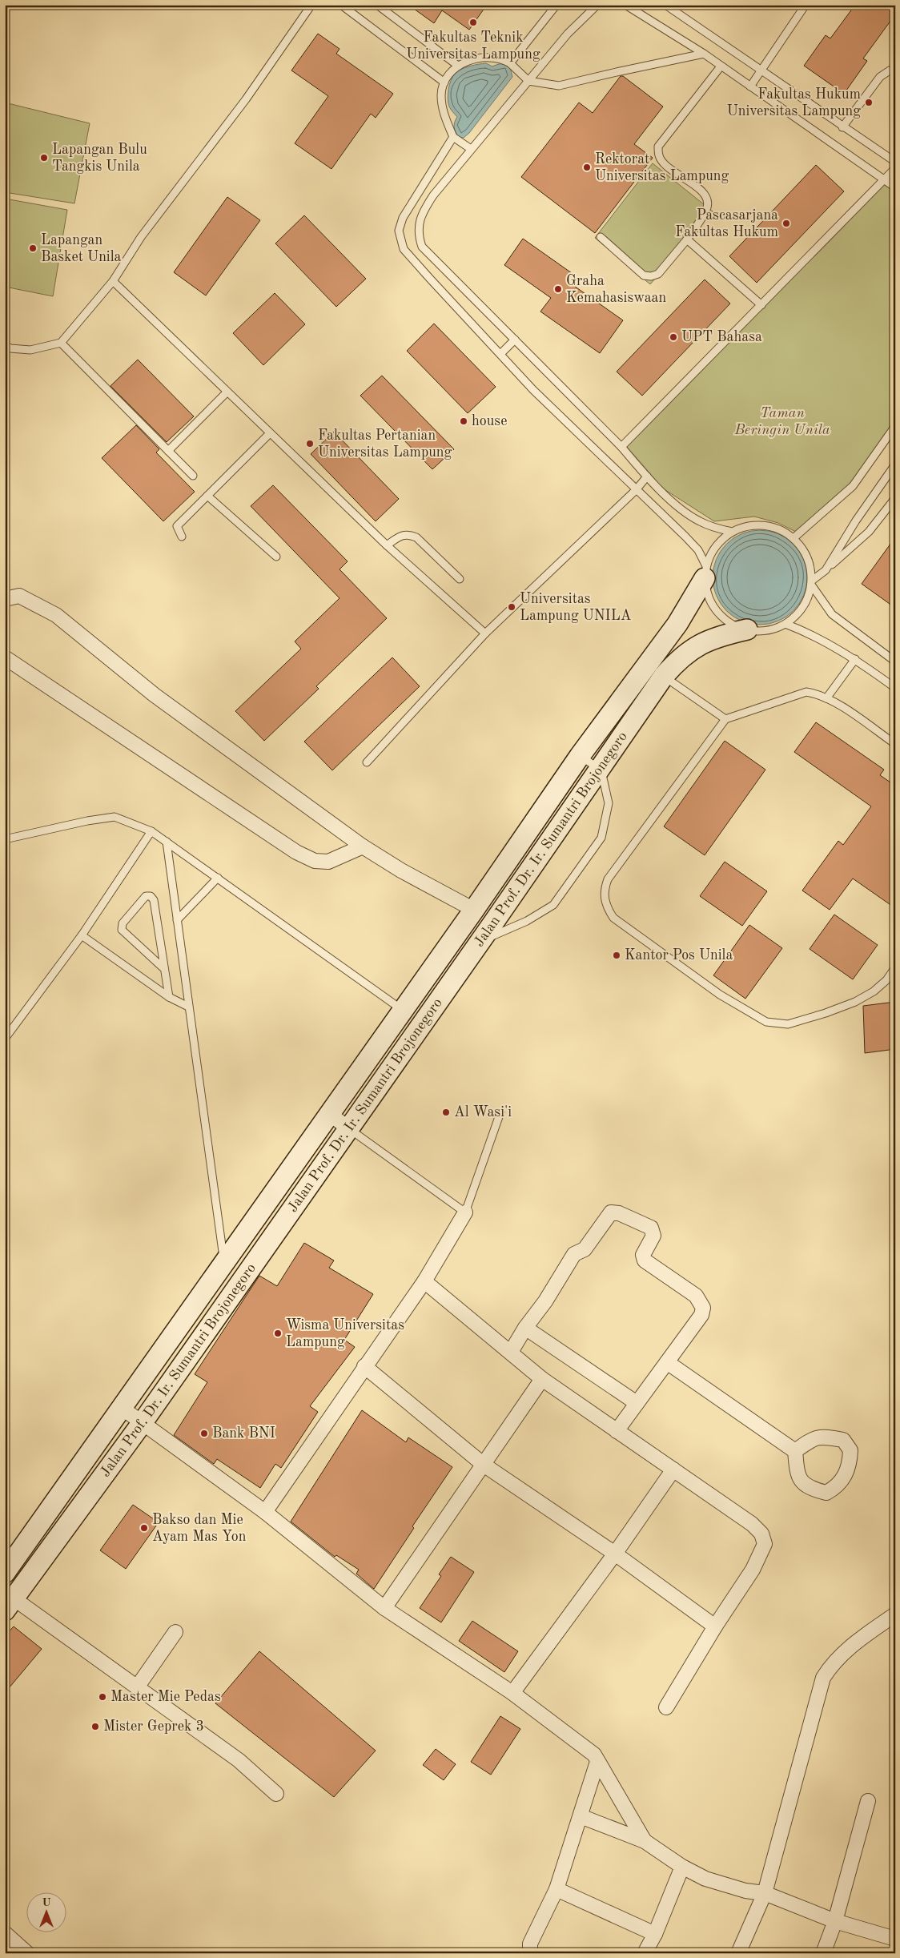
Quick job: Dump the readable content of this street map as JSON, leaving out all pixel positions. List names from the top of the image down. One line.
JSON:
{"streets":{"street":["Jalan Prof. Dr. Ir. Sumantri Brojonegoro"]},"parks":["Taman Beringin Unila"],"places":["Fakultas Teknik Universitas Lampung","Fakultas Hukum Universitas Lampung","Lapangan Bulu Tangkis Unila","Rektorat Universitas Lampung","Pascasarjana Fakultas Hukum","Lapangan Basket Unila","Graha Kemahasiswaan","UPT Bahasa","house","Fakultas Pertanian Universitas Lampung","Universitas Lampung UNILA","Kantor Pos Unila","Al Wasi'i","Wisma Universitas Lampung","Bank BNI","Bakso dan Mie Ayam Mas Yon","Master Mie Pedas","Mister Geprek 3"],"north":"top"}
